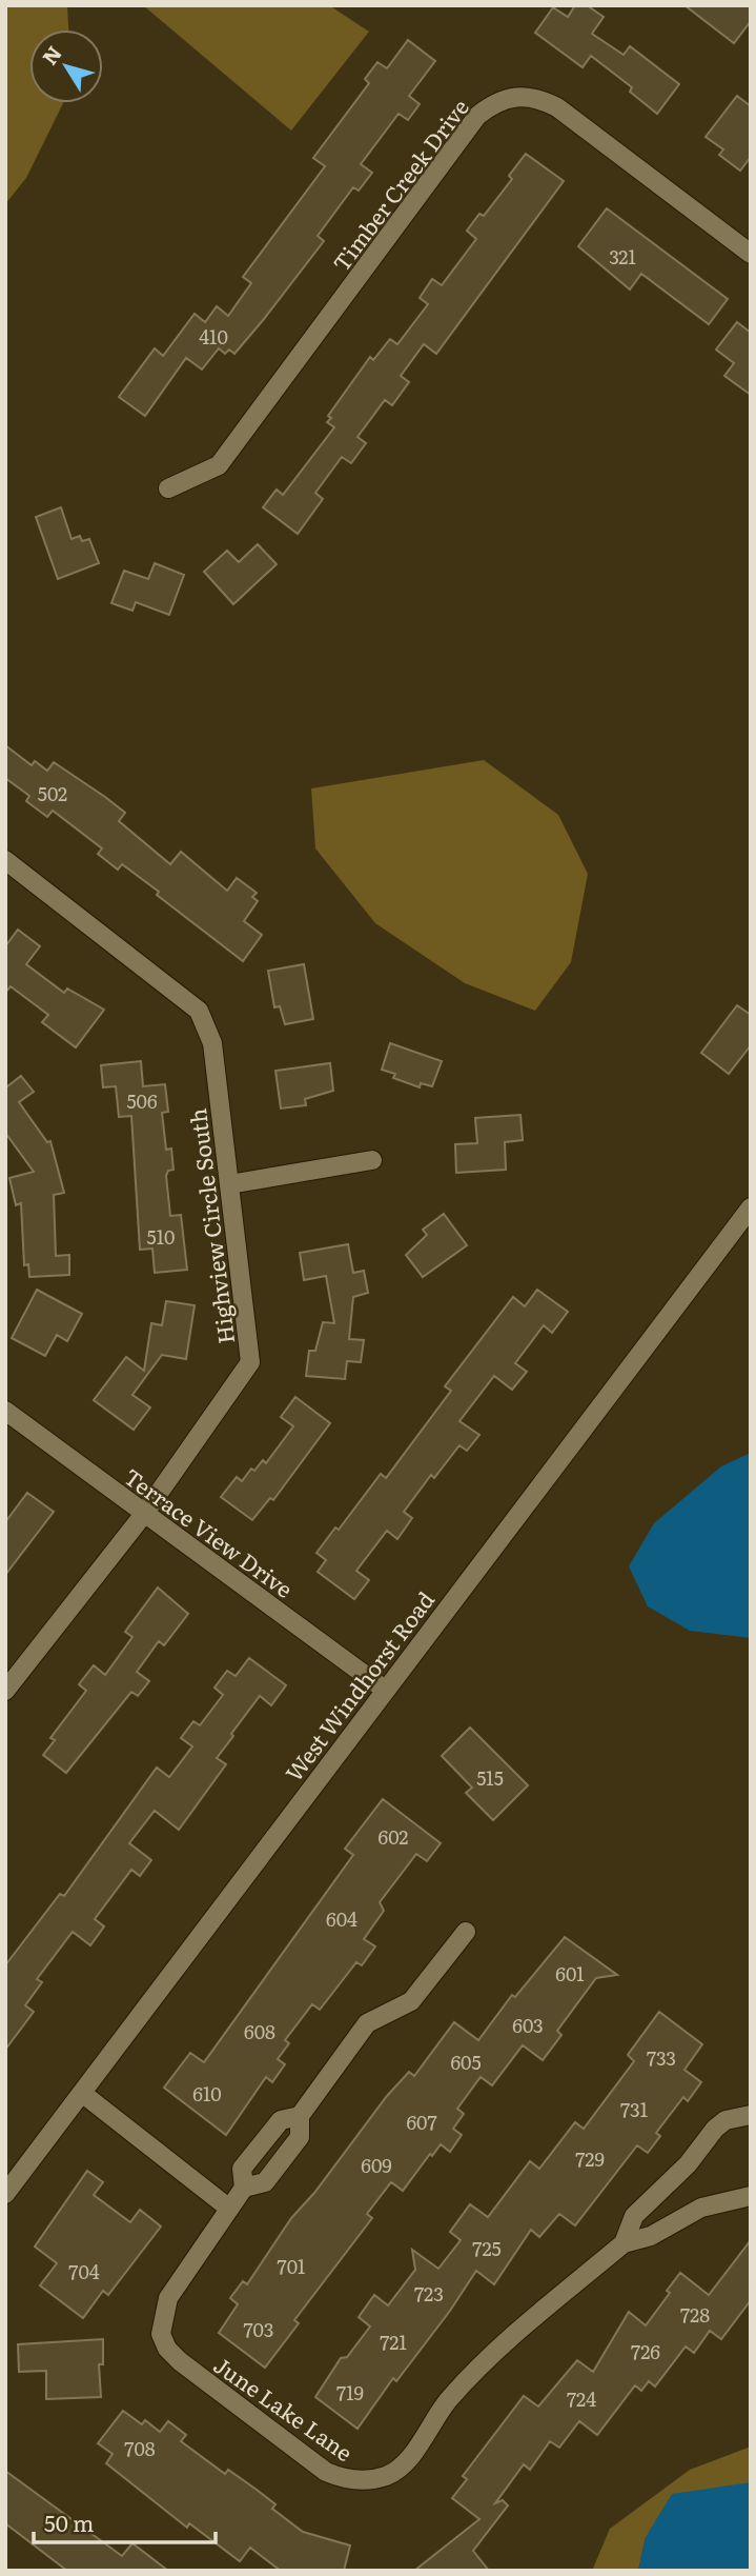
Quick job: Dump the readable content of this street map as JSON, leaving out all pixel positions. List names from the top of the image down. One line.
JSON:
{"streets":{"street":["Timber Creek Drive","Highview Circle South","Terrace View Drive","West Windhorst Road","June Lake Lane"]},"crossings":[["Highview Circle South","Terrace View Drive"],["Terrace View Drive","West Windhorst Road"]],"house_numbers":["321","410","502","506","510","515","602","604","601","603","608","733","605","610","731","607","729","609","725","701","704","723","728","703","721","726","719","724","708"],"scale_bar":"50 m","north":"top left"}
